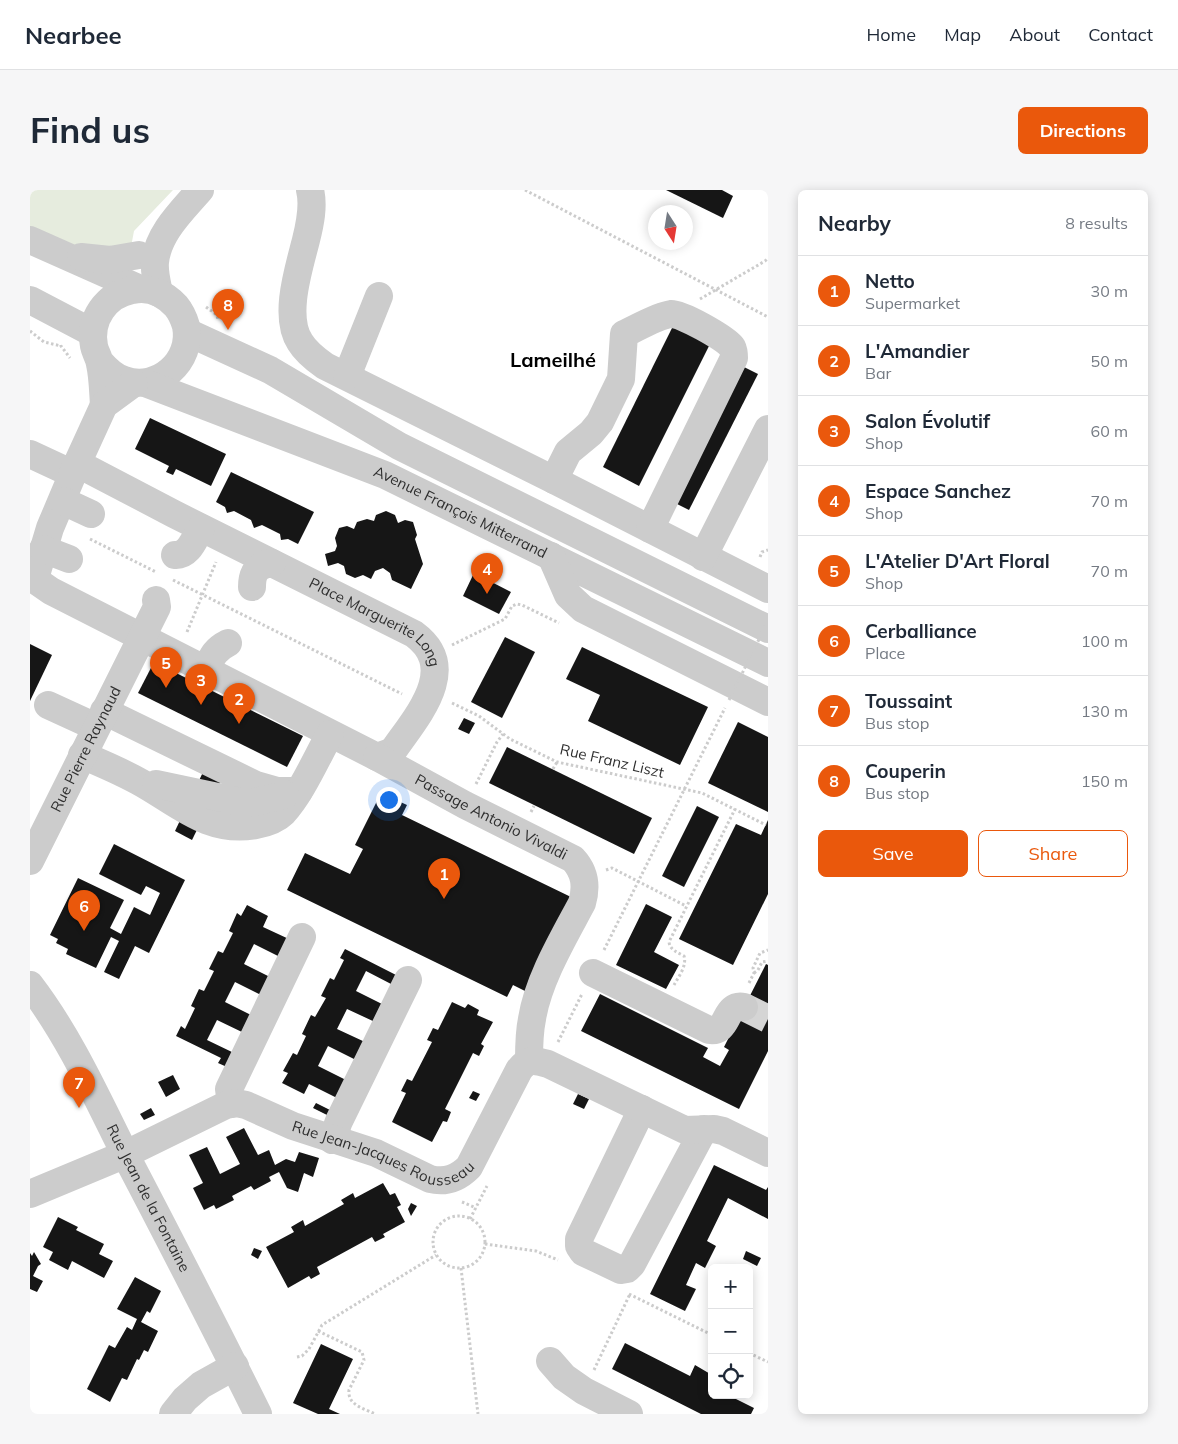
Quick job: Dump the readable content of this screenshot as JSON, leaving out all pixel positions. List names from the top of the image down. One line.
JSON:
{"streets":{"street":["Avenue François Mitterrand","Place Marguerite Long","Rue Pierre Raynaud","Passage Antonio Vivaldi","Rue Jean-Jacques Rousseau","Rue Jean de la Fontaine"],"path":["Rue Franz Liszt"]},"crossings":[["Place Marguerite Long","Rue Franz Liszt"],["Rue Pierre Raynaud","Rue Franz Liszt"]],"districts":["Lameilhé"],"north":"bottom","page":{"header":"Nearbee","nav":["Home","Map","About","Contact"],"buttons":["Directions",["Save","Share"]],"title":"Find us","heading":["Nearby","8 results"],"list":[{"mark":"1","name":"Netto","note":"Supermarket","value":"30 m"},{"mark":"2","name":"L'Amandier","note":"Bar","value":"50 m"},{"mark":"3","name":"Salon Évolutif","note":"Shop","value":"60 m"},{"mark":"4","name":"Espace Sanchez","note":"Shop","value":"70 m"},{"mark":"5","name":"L'Atelier D'Art Floral","note":"Shop","value":"70 m"},{"mark":"6","name":"Cerballiance","note":"Place","value":"100 m"},{"mark":"7","name":"Toussaint","note":"Bus stop","value":"130 m"},{"mark":"8","name":"Couperin","note":"Bus stop","value":"150 m"}],"pins":["8","4","5","3","2","1","6","7"],"map_buttons":["+","−"]}}
